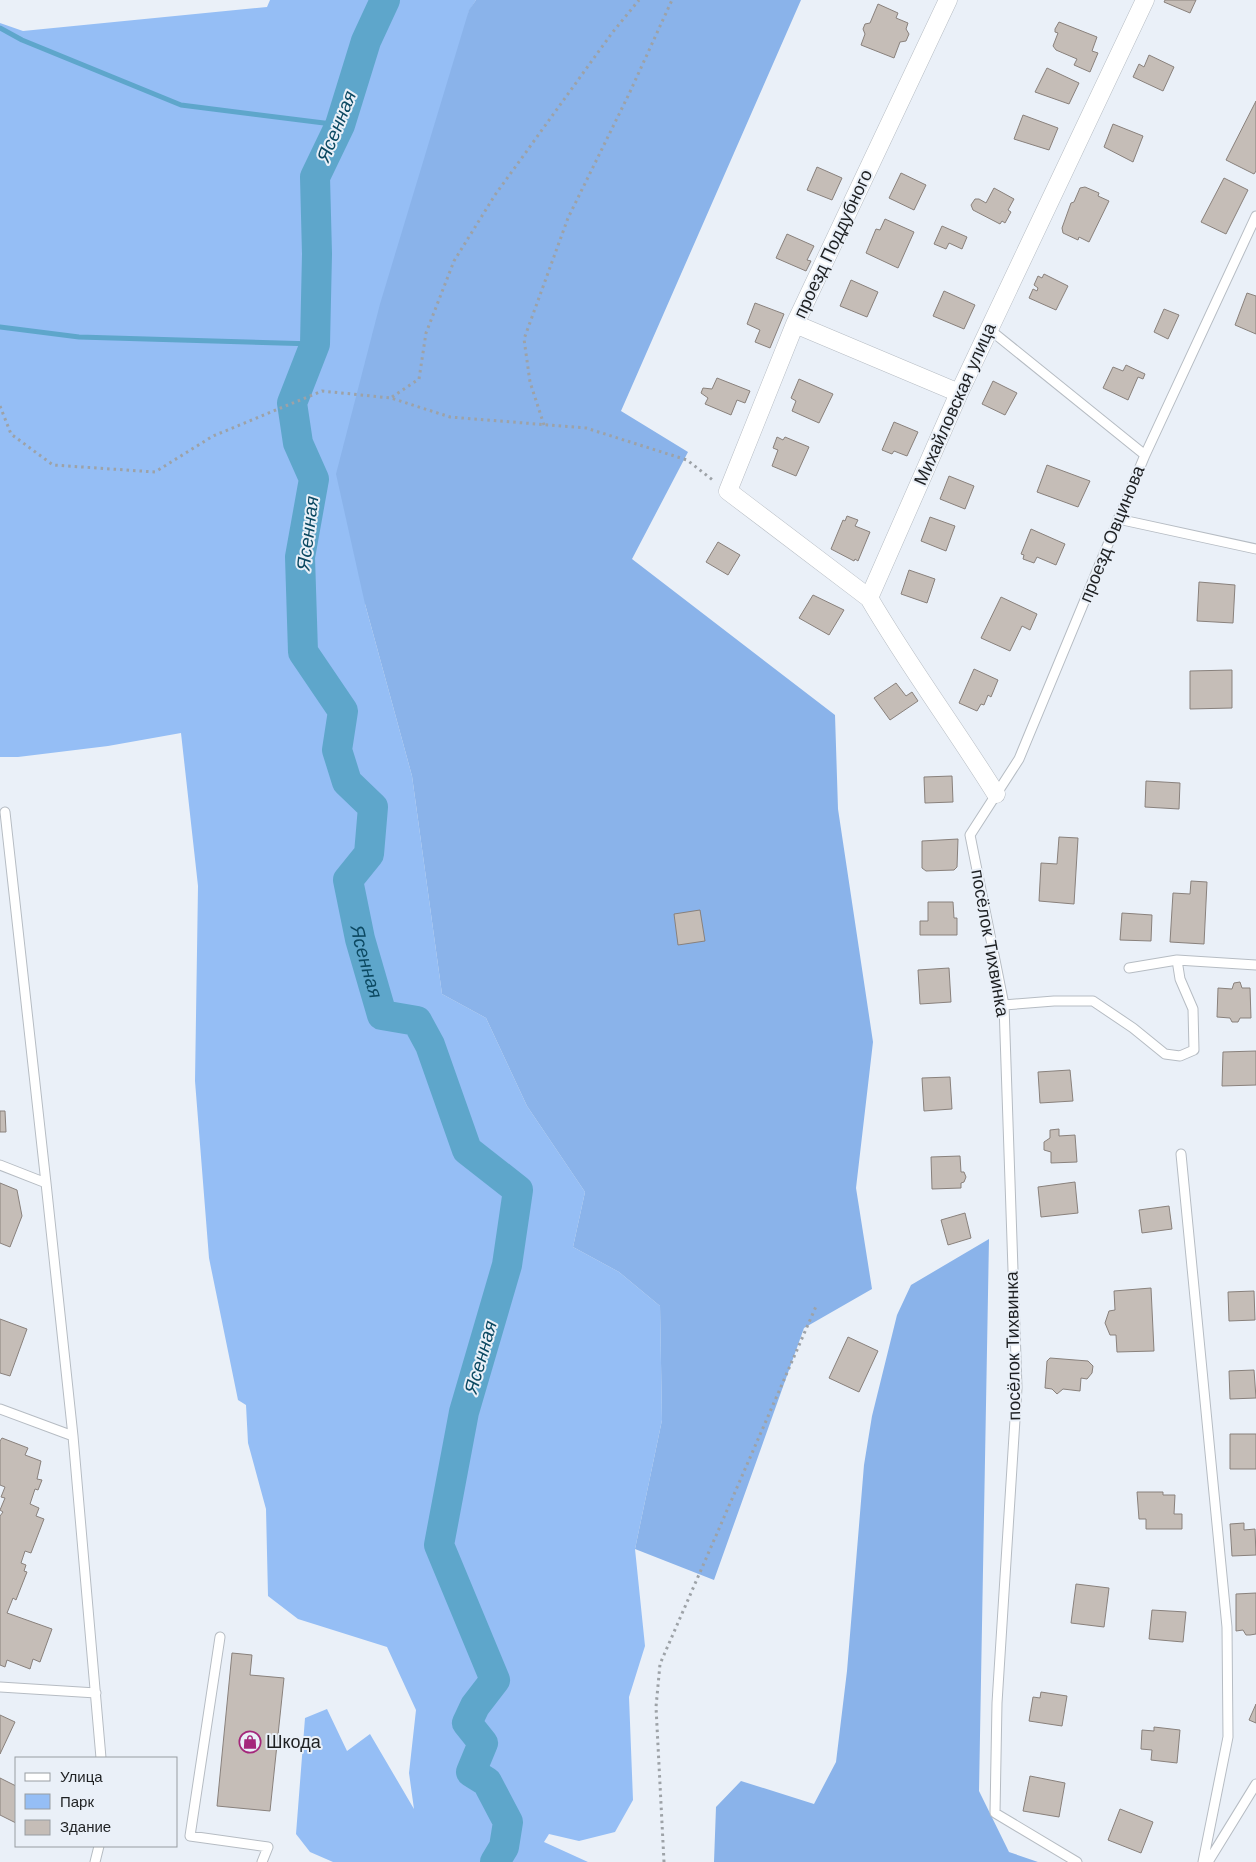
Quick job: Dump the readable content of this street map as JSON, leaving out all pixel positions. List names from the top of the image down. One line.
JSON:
{"streets":{"street":["проезд Поддубного","Михайловская улица"],"lane":["проезд Овцинова","посёлок Тихвинка"]},"crossings":[["Михайловская улица","проезд Овцинова"],["проезд Овцинова","посёлок Тихвинка"]],"water":["Ясенная"],"places":{"shop":["Шкода"]},"legend":["Улица","Парк","Здание"]}
